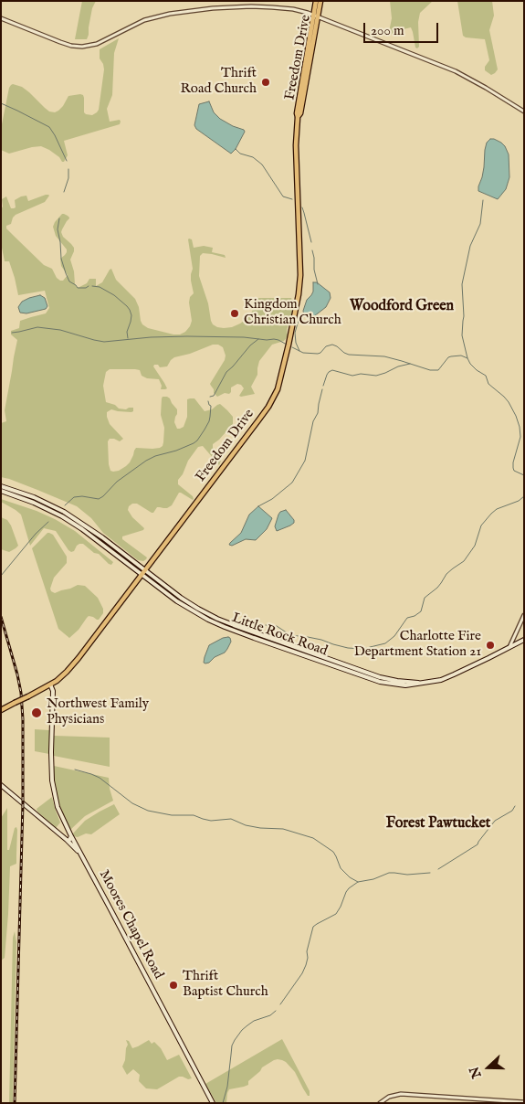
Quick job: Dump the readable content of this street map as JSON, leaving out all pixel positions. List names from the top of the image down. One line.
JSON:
{"streets":{"main road":["Freedom Drive","Little Rock Road","Moores Chapel Road"]},"crossings":[["Freedom Drive","Little Rock Road"]],"districts":["Woodford Green","Forest Pawtucket"],"places":["Thrift Road Church","Kingdom Christian Church","Charlotte Fire Department Station 21","Northwest Family Physicians","Thrift Baptist Church"],"scale_bar":"200 m","north":"left"}
